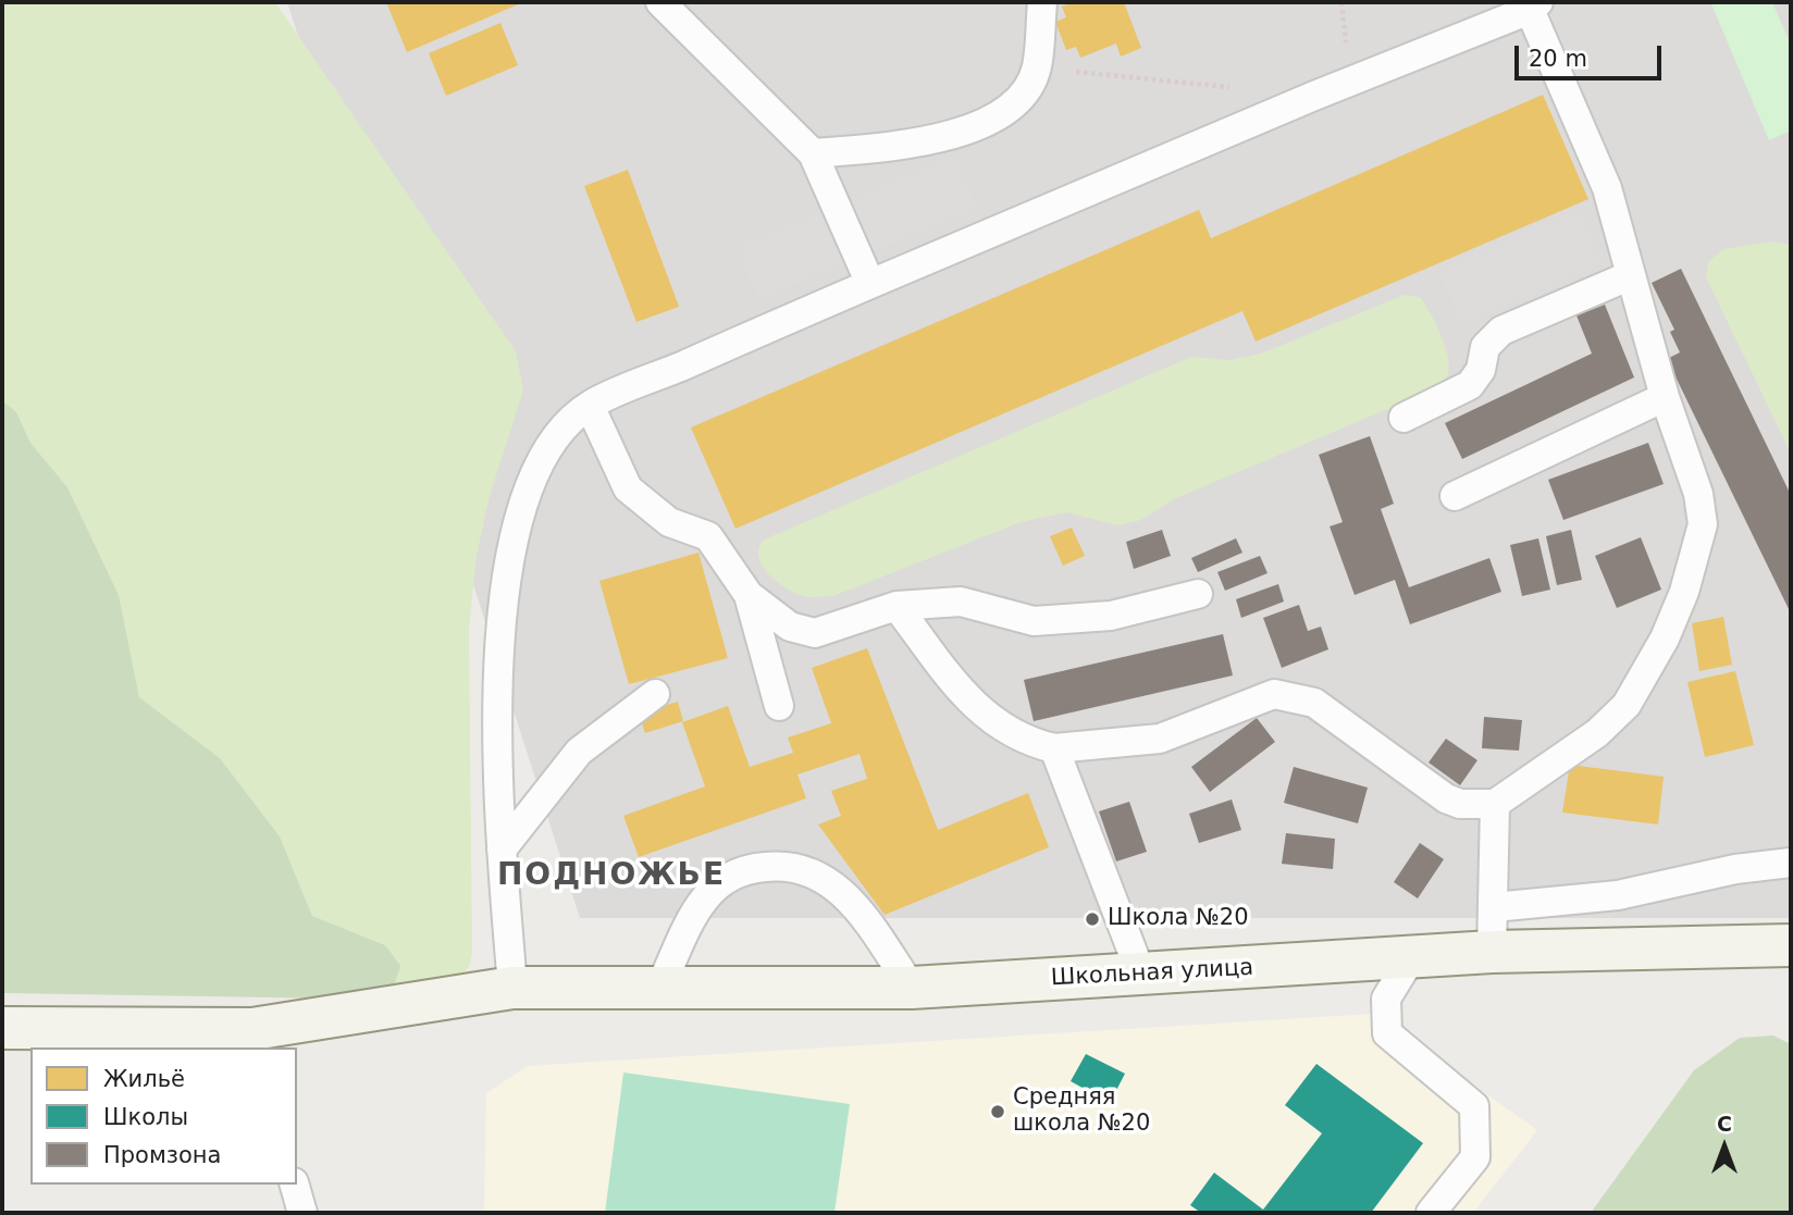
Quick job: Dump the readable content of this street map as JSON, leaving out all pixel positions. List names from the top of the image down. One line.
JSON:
{"streets":{"main road":["Школьная улица"]},"districts":["ПОДНОЖЬЕ"],"places":["Школа №20","Средняя школа №20"],"legend":["Жильё","Школы","Промзона"],"scale_bar":"20 m","north":"top"}
